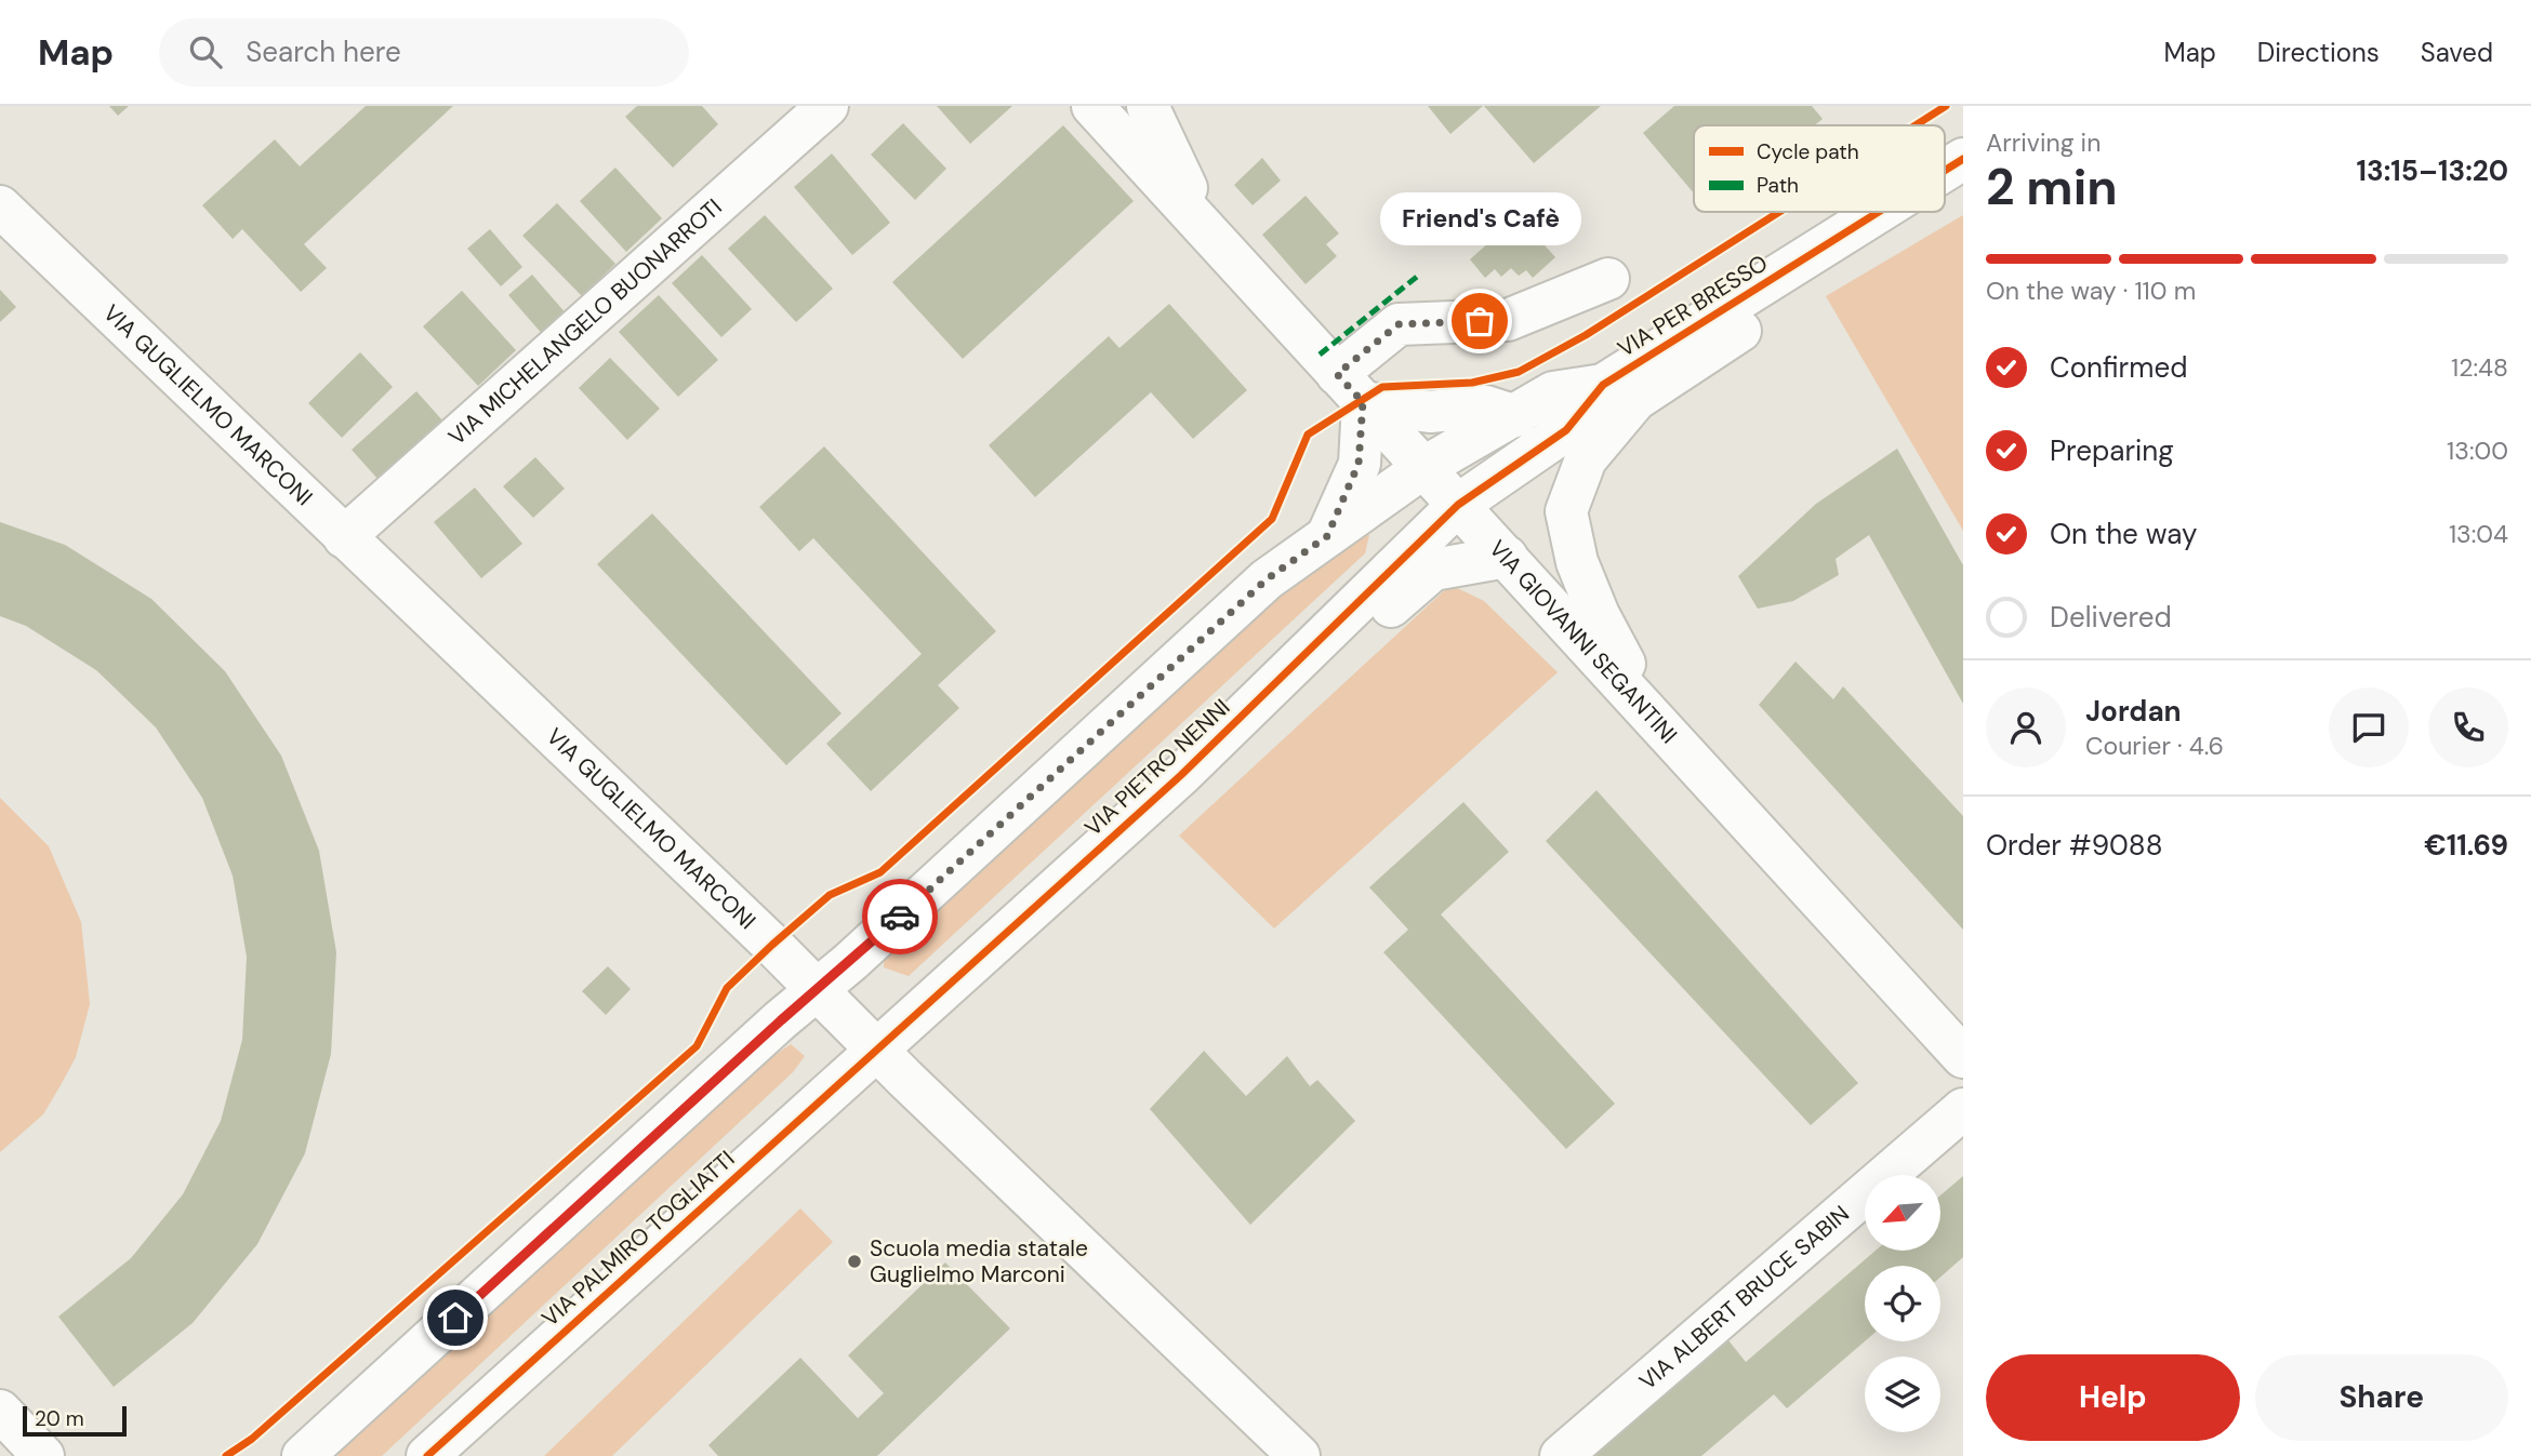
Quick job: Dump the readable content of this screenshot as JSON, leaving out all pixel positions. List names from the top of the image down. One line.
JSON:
{"streets":{"street":["VIA PER BRESSO","VIA MICHELANGELO BUONARROTI","VIA GUGLIELMO MARCONI","VIA GIOVANNI SEGANTINI","VIA PIETRO NENNI","VIA PALMIRO TOGLIATTI","VIA ALBERT BRUCE SABIN"]},"crossings":[["VIA PER BRESSO","VIA GIOVANNI SEGANTINI"],["VIA PER BRESSO","VIA PIETRO NENNI"],["VIA MICHELANGELO BUONARROTI","VIA GUGLIELMO MARCONI"],["VIA GUGLIELMO MARCONI","VIA PIETRO NENNI"],["VIA GUGLIELMO MARCONI","VIA PALMIRO TOGLIATTI"],["VIA GIOVANNI SEGANTINI","VIA PIETRO NENNI"],["VIA PIETRO NENNI","VIA PALMIRO TOGLIATTI"]],"places":["Friend's Cafè","Scuola media statale Guglielmo Marconi"],"legend":["Cycle path","Path"],"scale_bar":"20 m","north":"bottom left","page":{"header":"Map","search":"Search here","nav":["Map","Directions","Saved"],"heading":["2 min","Arriving in","13:15–13:20"],"panel":["Jordan","Courier · 4.6","Order #9088","€11.69"],"bubble":"Friend's Cafè","bar":"On the way · 110 m","list":[["Confirmed","12:48"],["Preparing","13:00"],["On the way","13:04"],"Delivered"],"buttons":["Help","Share"],"scale":"20 m"}}
